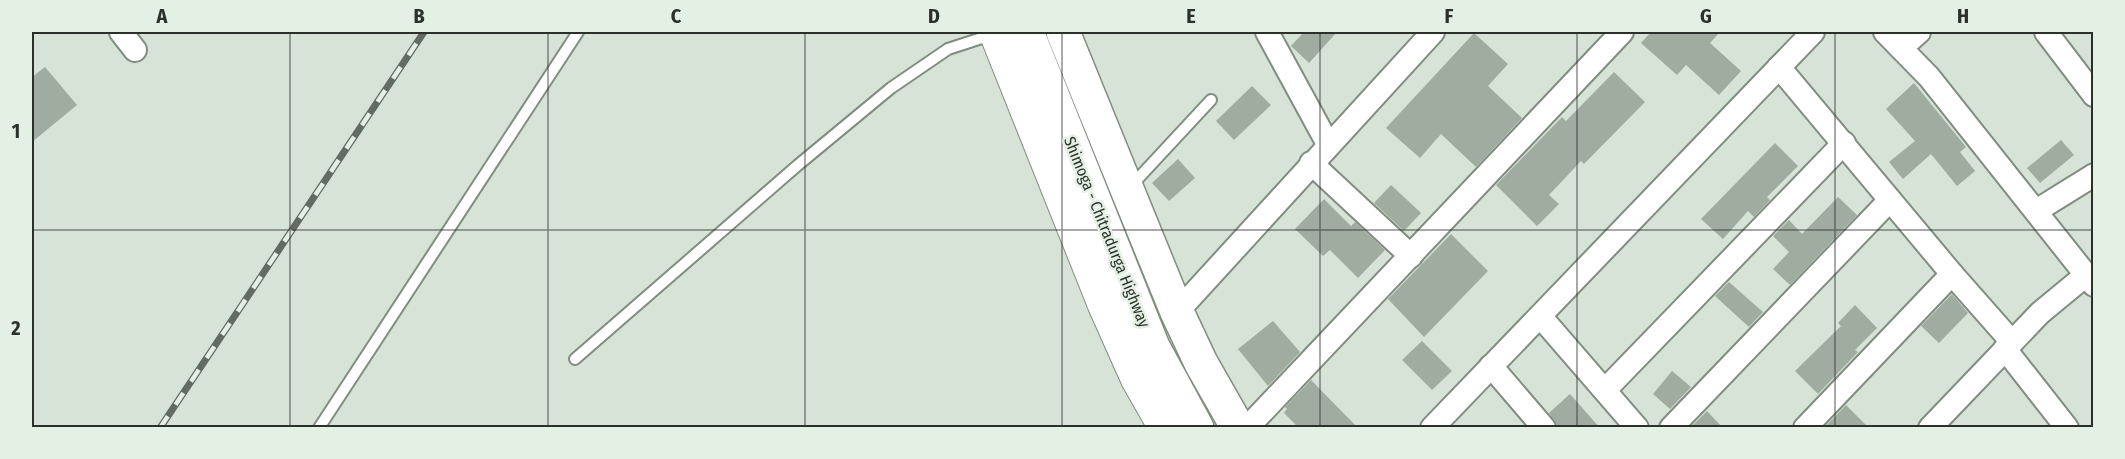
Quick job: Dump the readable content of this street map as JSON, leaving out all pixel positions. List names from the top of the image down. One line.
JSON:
{"streets":{"main road":["Shimoga - Chitradurga Highway"]},"grid":{"columns":["A","B","C","D","E","F","G","H"],"rows":["1","2"]}}
